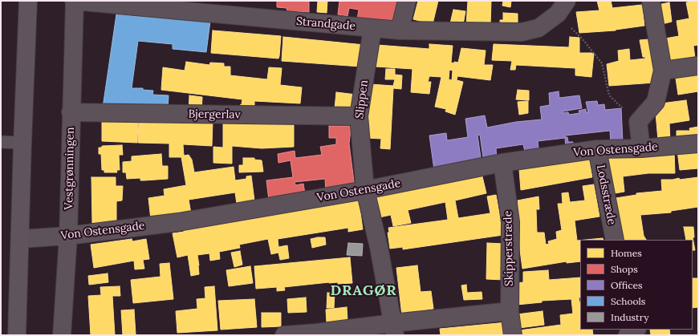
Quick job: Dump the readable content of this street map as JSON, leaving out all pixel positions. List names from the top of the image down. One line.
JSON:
{"streets":{"street":["Strandgade","Slippen","Bjergerlav","Von Ostensgade","Vestgrønningen","Lodsstræde","Skipperstræde"]},"crossings":[["Strandgade","Slippen"],["Strandgade","Vestgrønningen"],["Slippen","Bjergerlav"],["Slippen","Von Ostensgade"],["Bjergerlav","Vestgrønningen"],["Von Ostensgade","Vestgrønningen"],["Von Ostensgade","Lodsstræde"],["Von Ostensgade","Skipperstræde"]],"districts":["DRAGØR"],"legend":["Homes","Shops","Offices","Schools","Industry"]}
